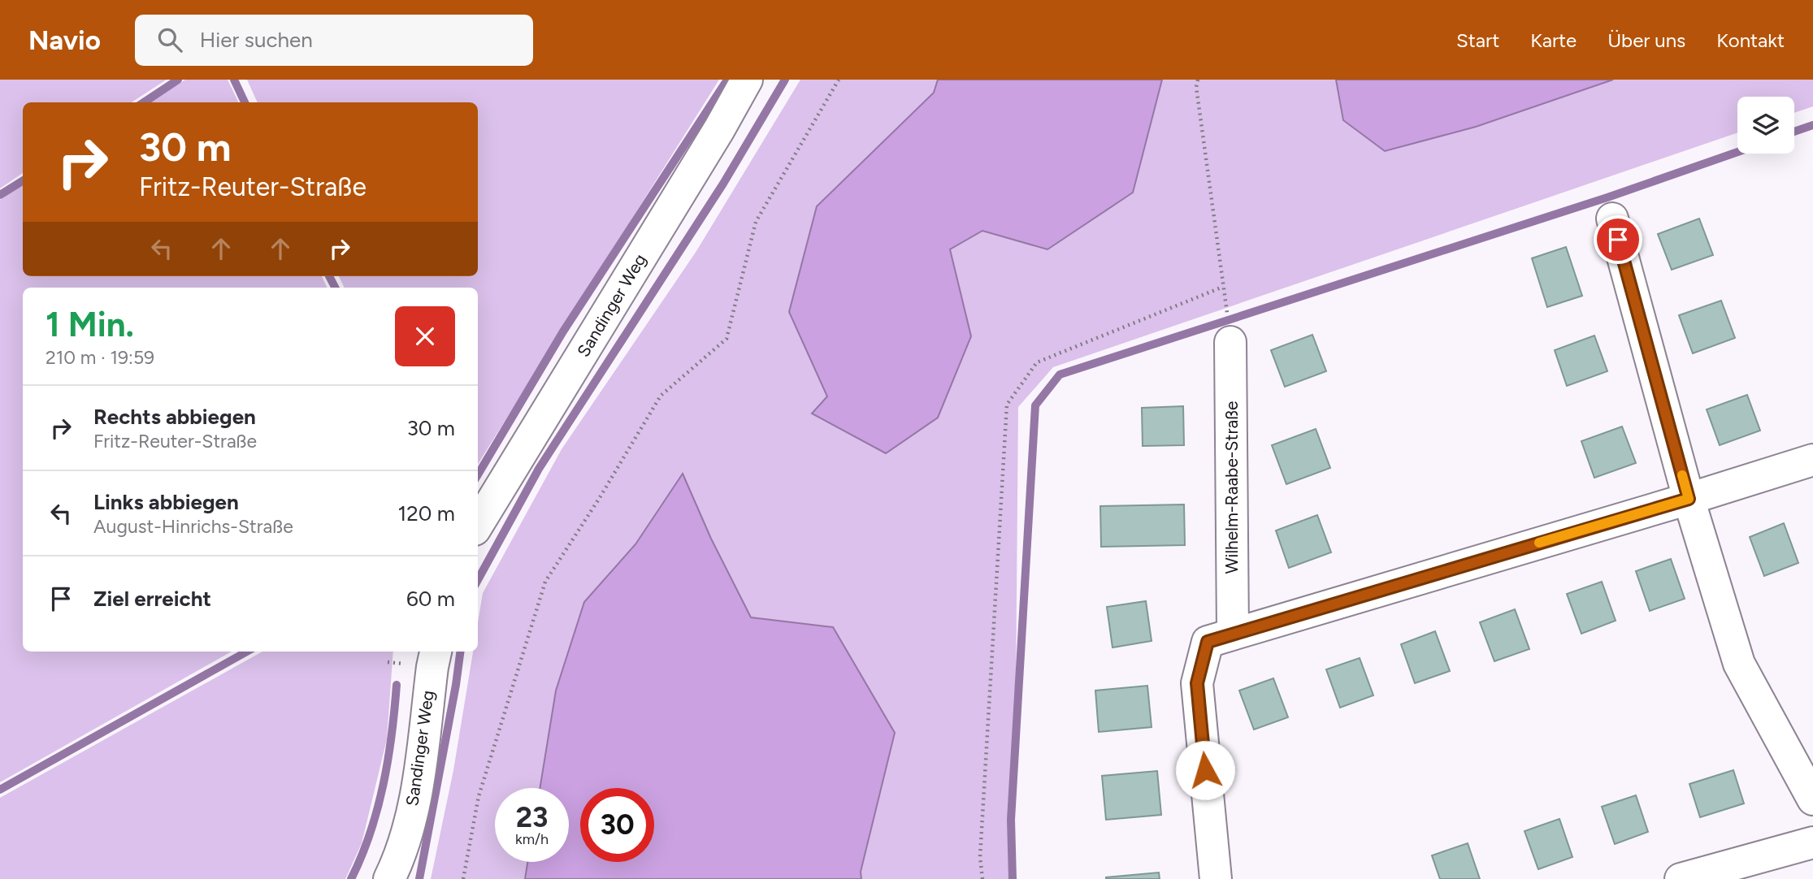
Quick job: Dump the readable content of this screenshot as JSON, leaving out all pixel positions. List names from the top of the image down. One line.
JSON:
{"streets":{"street":["Sandinger Weg","Wilhelm-Raabe-Straße"]},"page":{"header":"Navio","search":"Hier suchen","nav":["Start","Karte","Über uns","Kontakt"],"turn":["30 m","Fritz-Reuter-Straße"],"heading":["1 Min.","210 m · 19:59"],"list":[{"name":"Rechts abbiegen","note":"Fritz-Reuter-Straße","value":"30 m"},{"name":"Links abbiegen","note":"August-Hinrichs-Straße","value":"120 m"},{"name":"Ziel erreicht","value":"60 m"}],"speed":"23 km/h","limit":"30"}}
